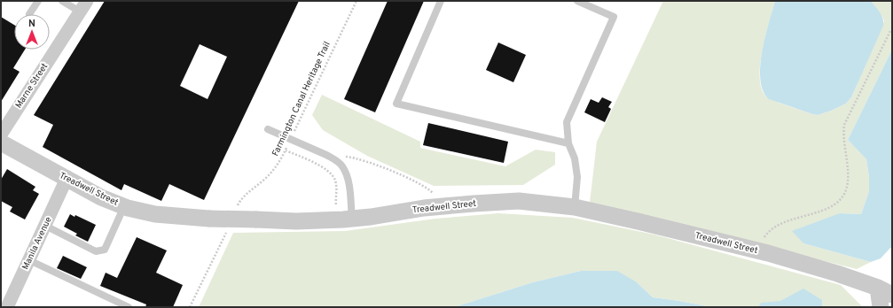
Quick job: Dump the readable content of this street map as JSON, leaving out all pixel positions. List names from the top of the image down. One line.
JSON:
{"streets":{"street":["Marne Street","Treadwell Street","Manila Avenue"],"path":["Farmington Canal Heritage Trail"]},"crossings":[["Treadwell Street","Manila Avenue"]],"north":"top"}
